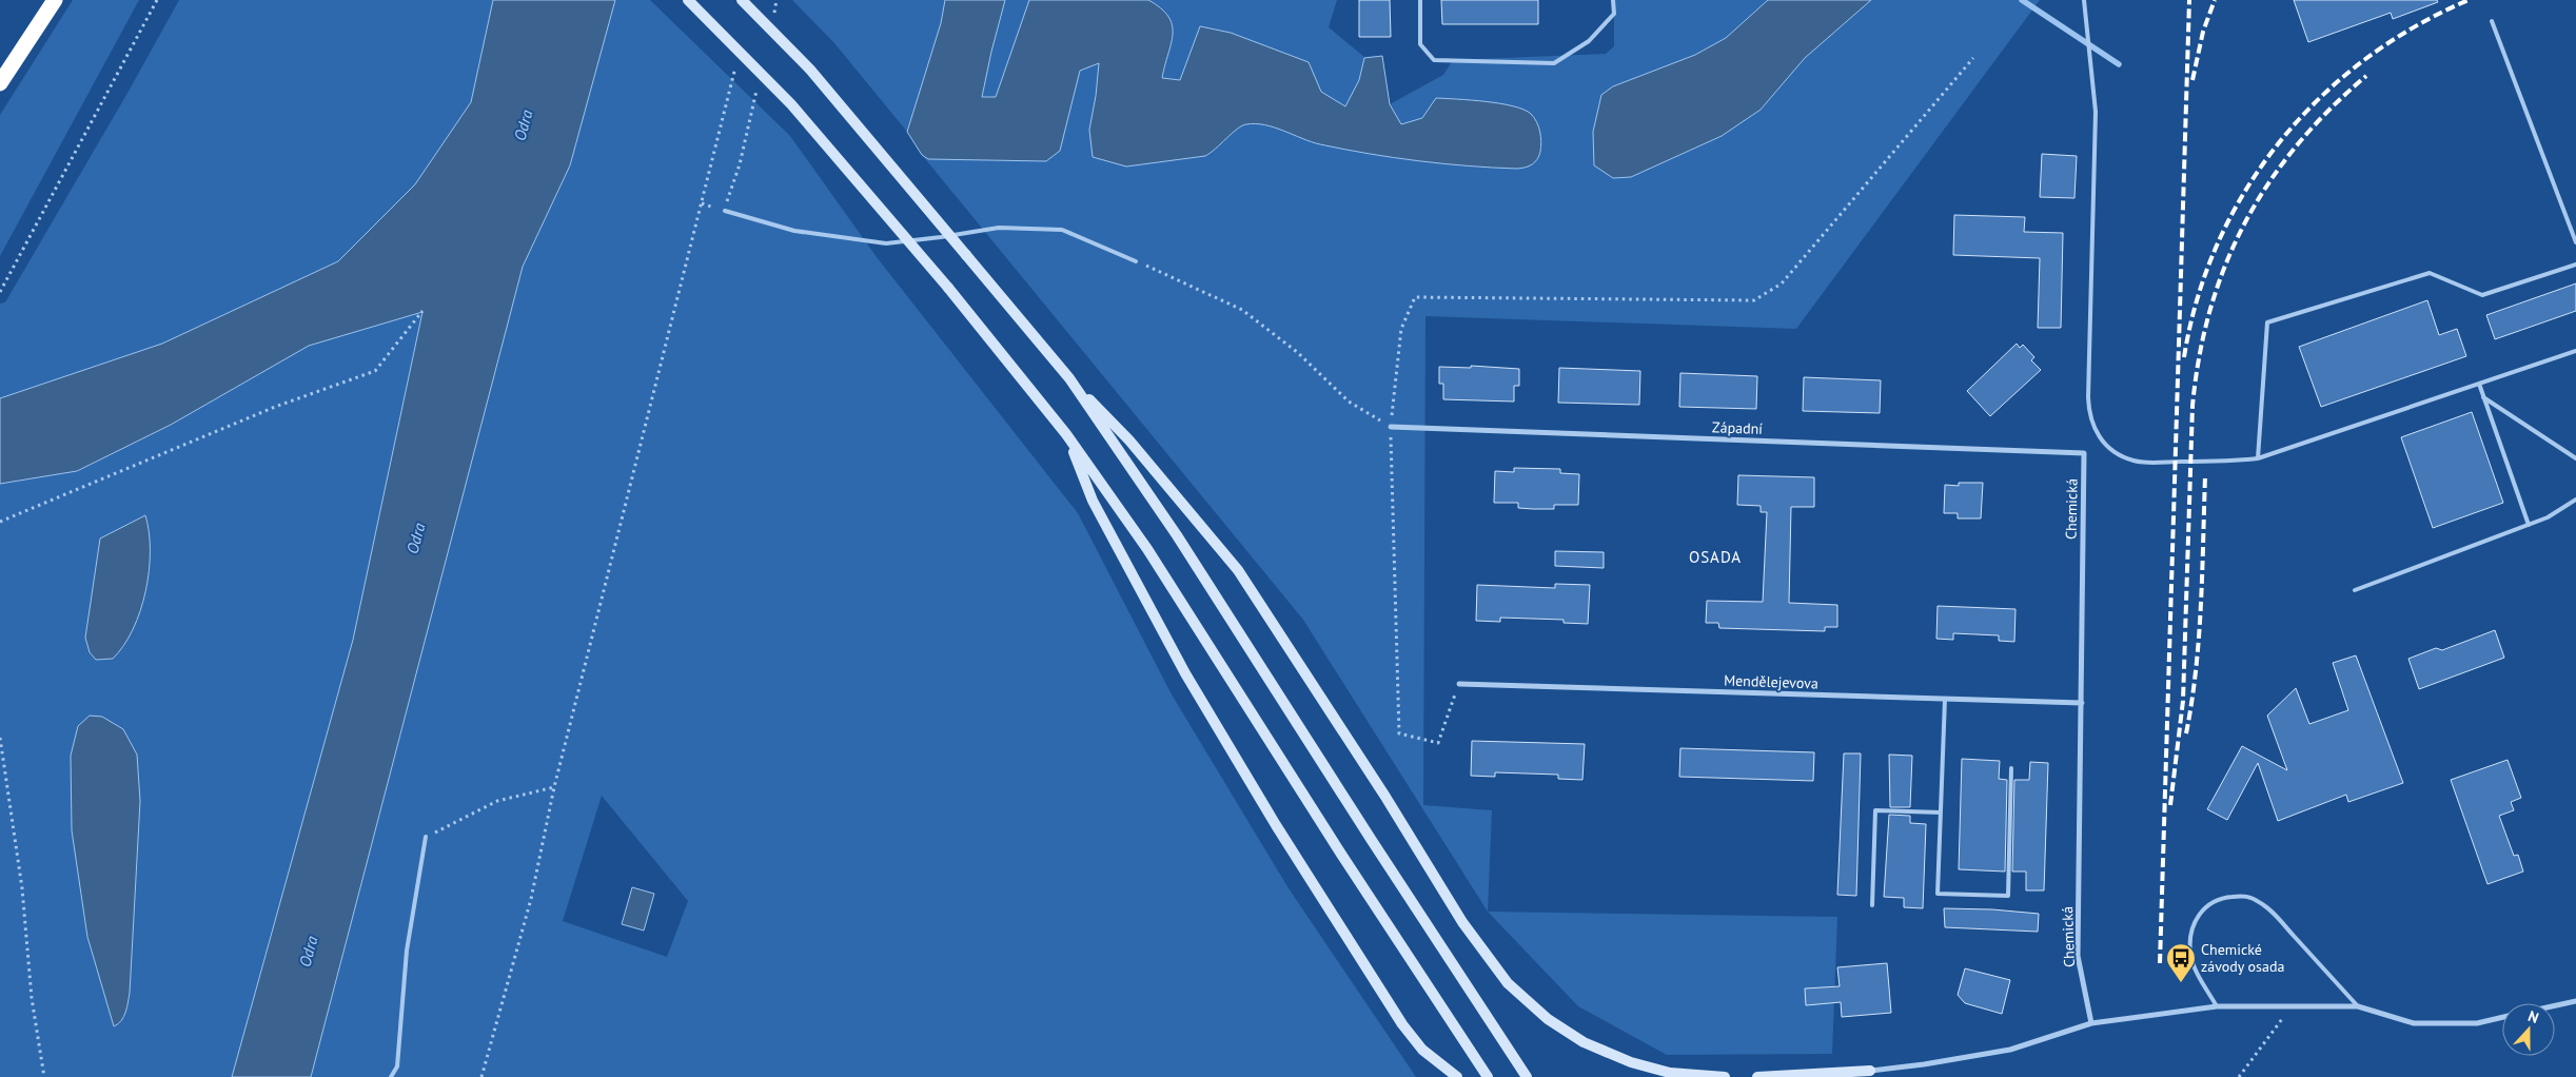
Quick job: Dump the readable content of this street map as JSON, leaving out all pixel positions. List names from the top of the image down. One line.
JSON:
{"streets":{"street":["Západní","Chemická","Mendělejevova"]},"crossings":[["Západní","Chemická"],["Chemická","Mendělejevova"]],"districts":["OSADA"],"water":["Odra"],"places":{"bus stop":["Chemické závody osada"]},"north":"top"}
